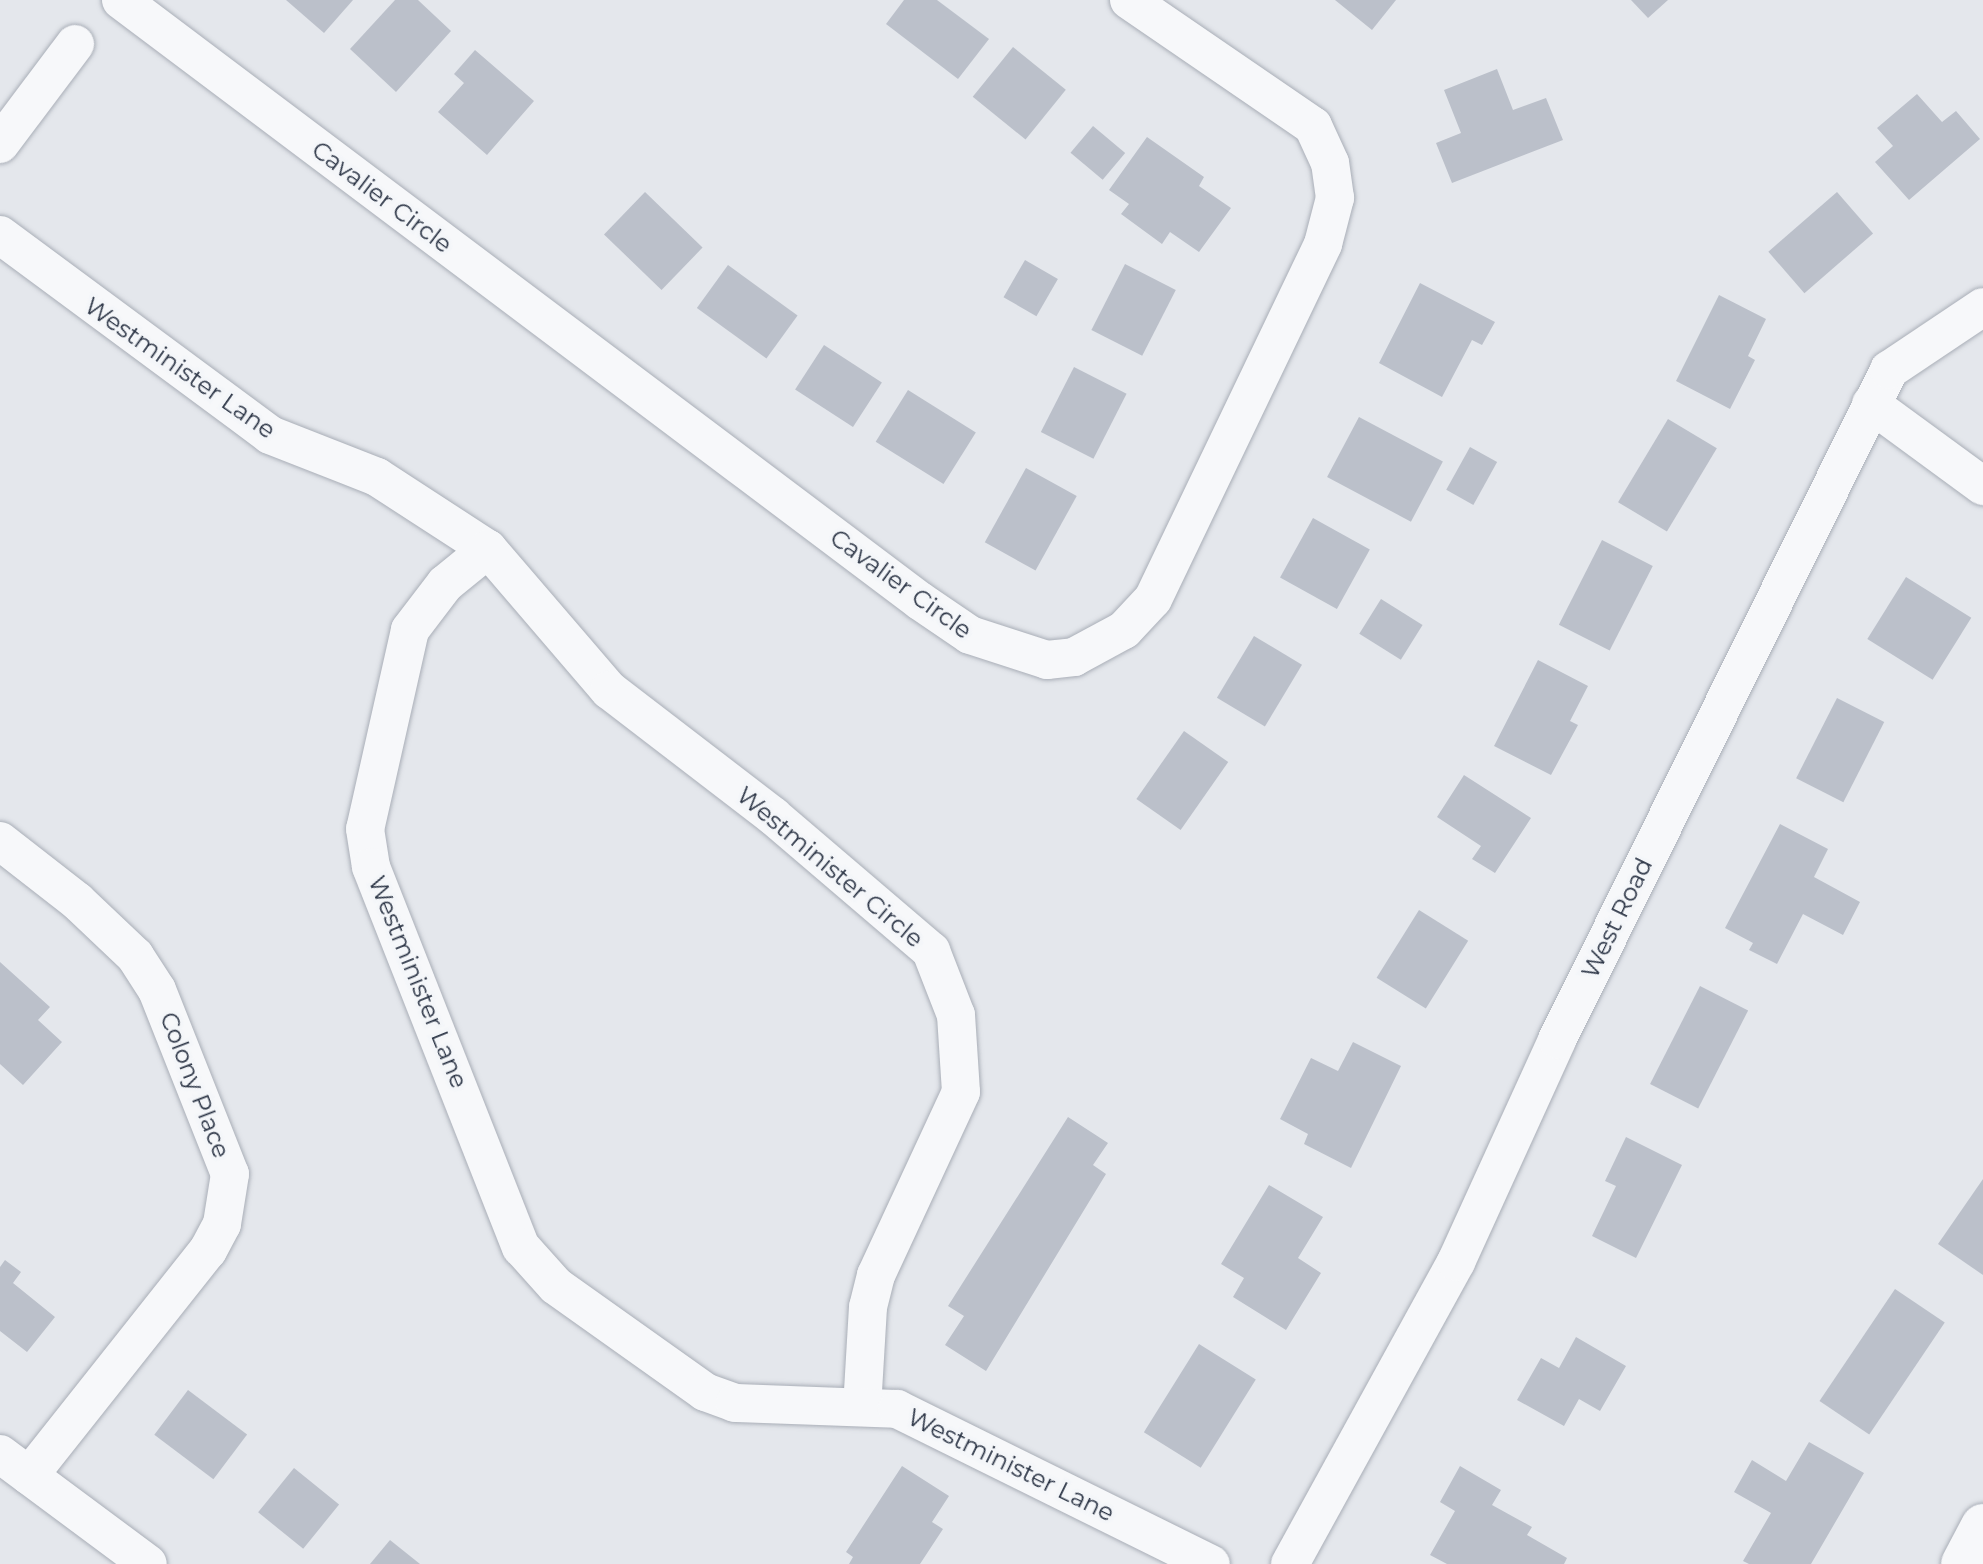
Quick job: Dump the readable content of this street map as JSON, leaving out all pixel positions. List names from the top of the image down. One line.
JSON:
{"streets":{"street":["Cavalier Circle","Westminister Lane","Westminister Circle","West Road","Colony Place"]},"crossings":[["Westminister Lane","Westminister Circle"]]}
